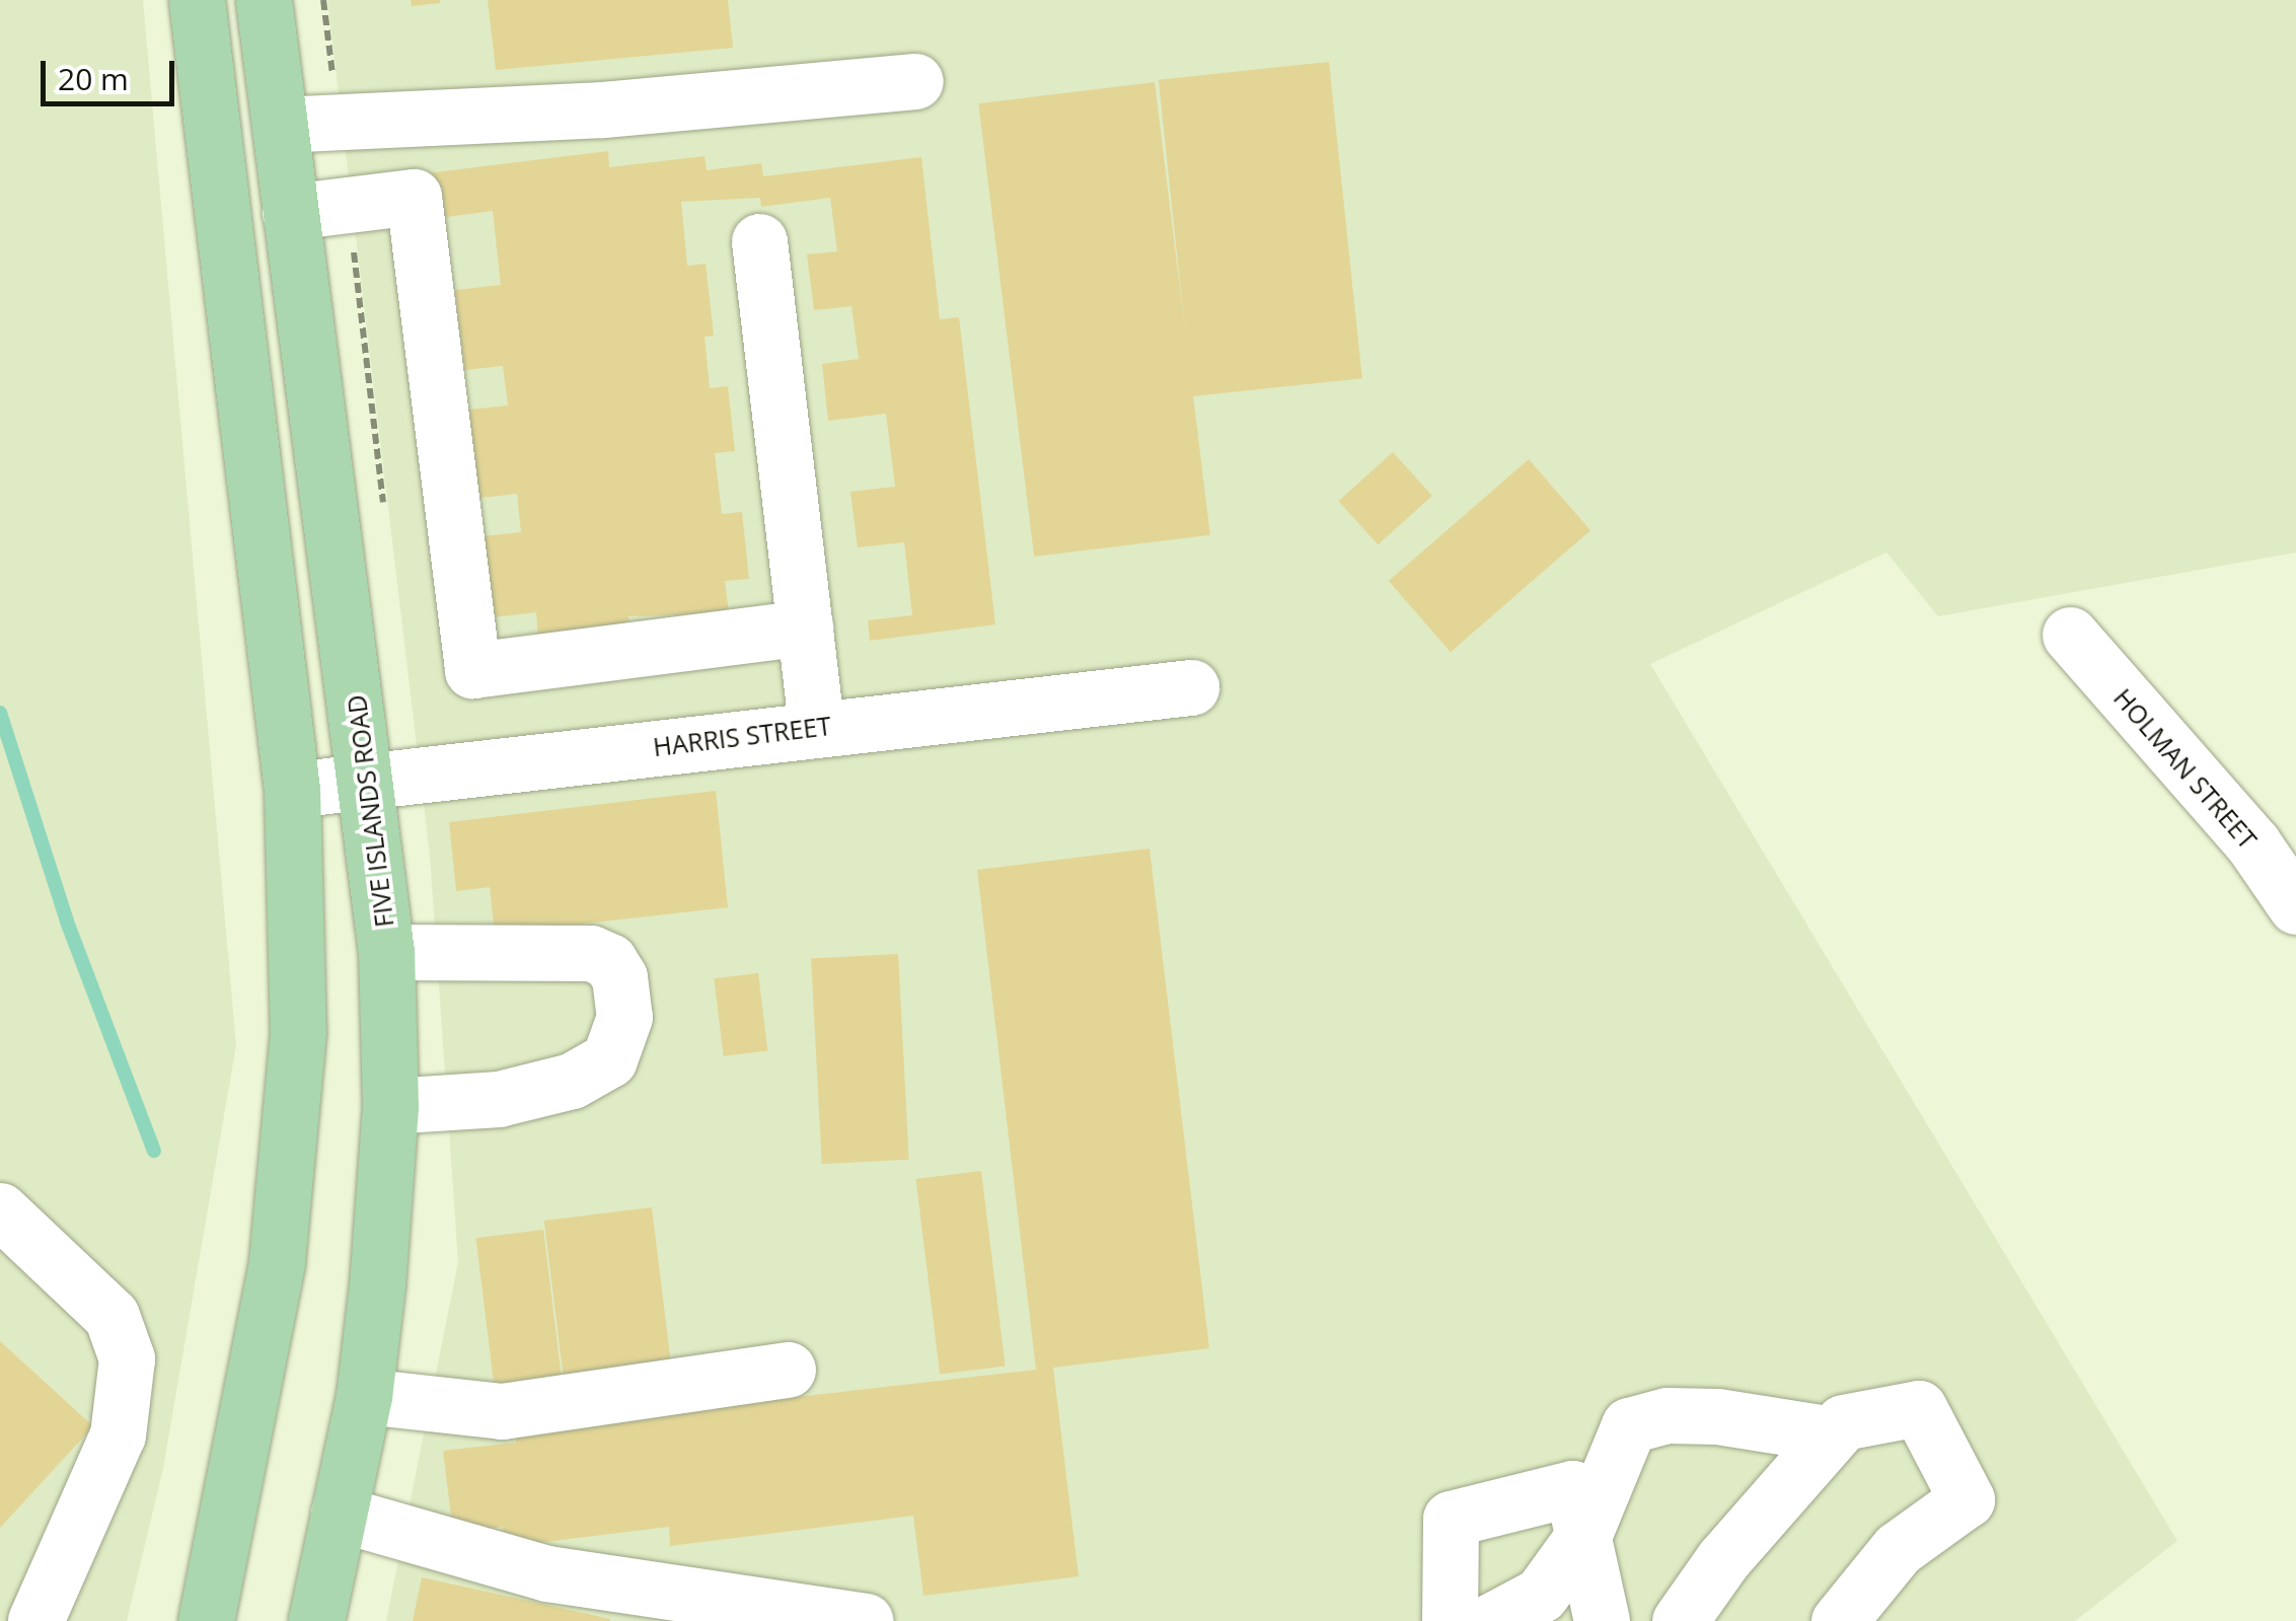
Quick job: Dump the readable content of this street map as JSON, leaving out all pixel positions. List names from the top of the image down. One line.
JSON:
{"streets":{"main road":["FIVE ISLANDS ROAD"],"street":["HARRIS STREET","HOLMAN STREET"]},"crossings":[["HARRIS STREET","FIVE ISLANDS ROAD"]],"scale_bar":"20 m"}
